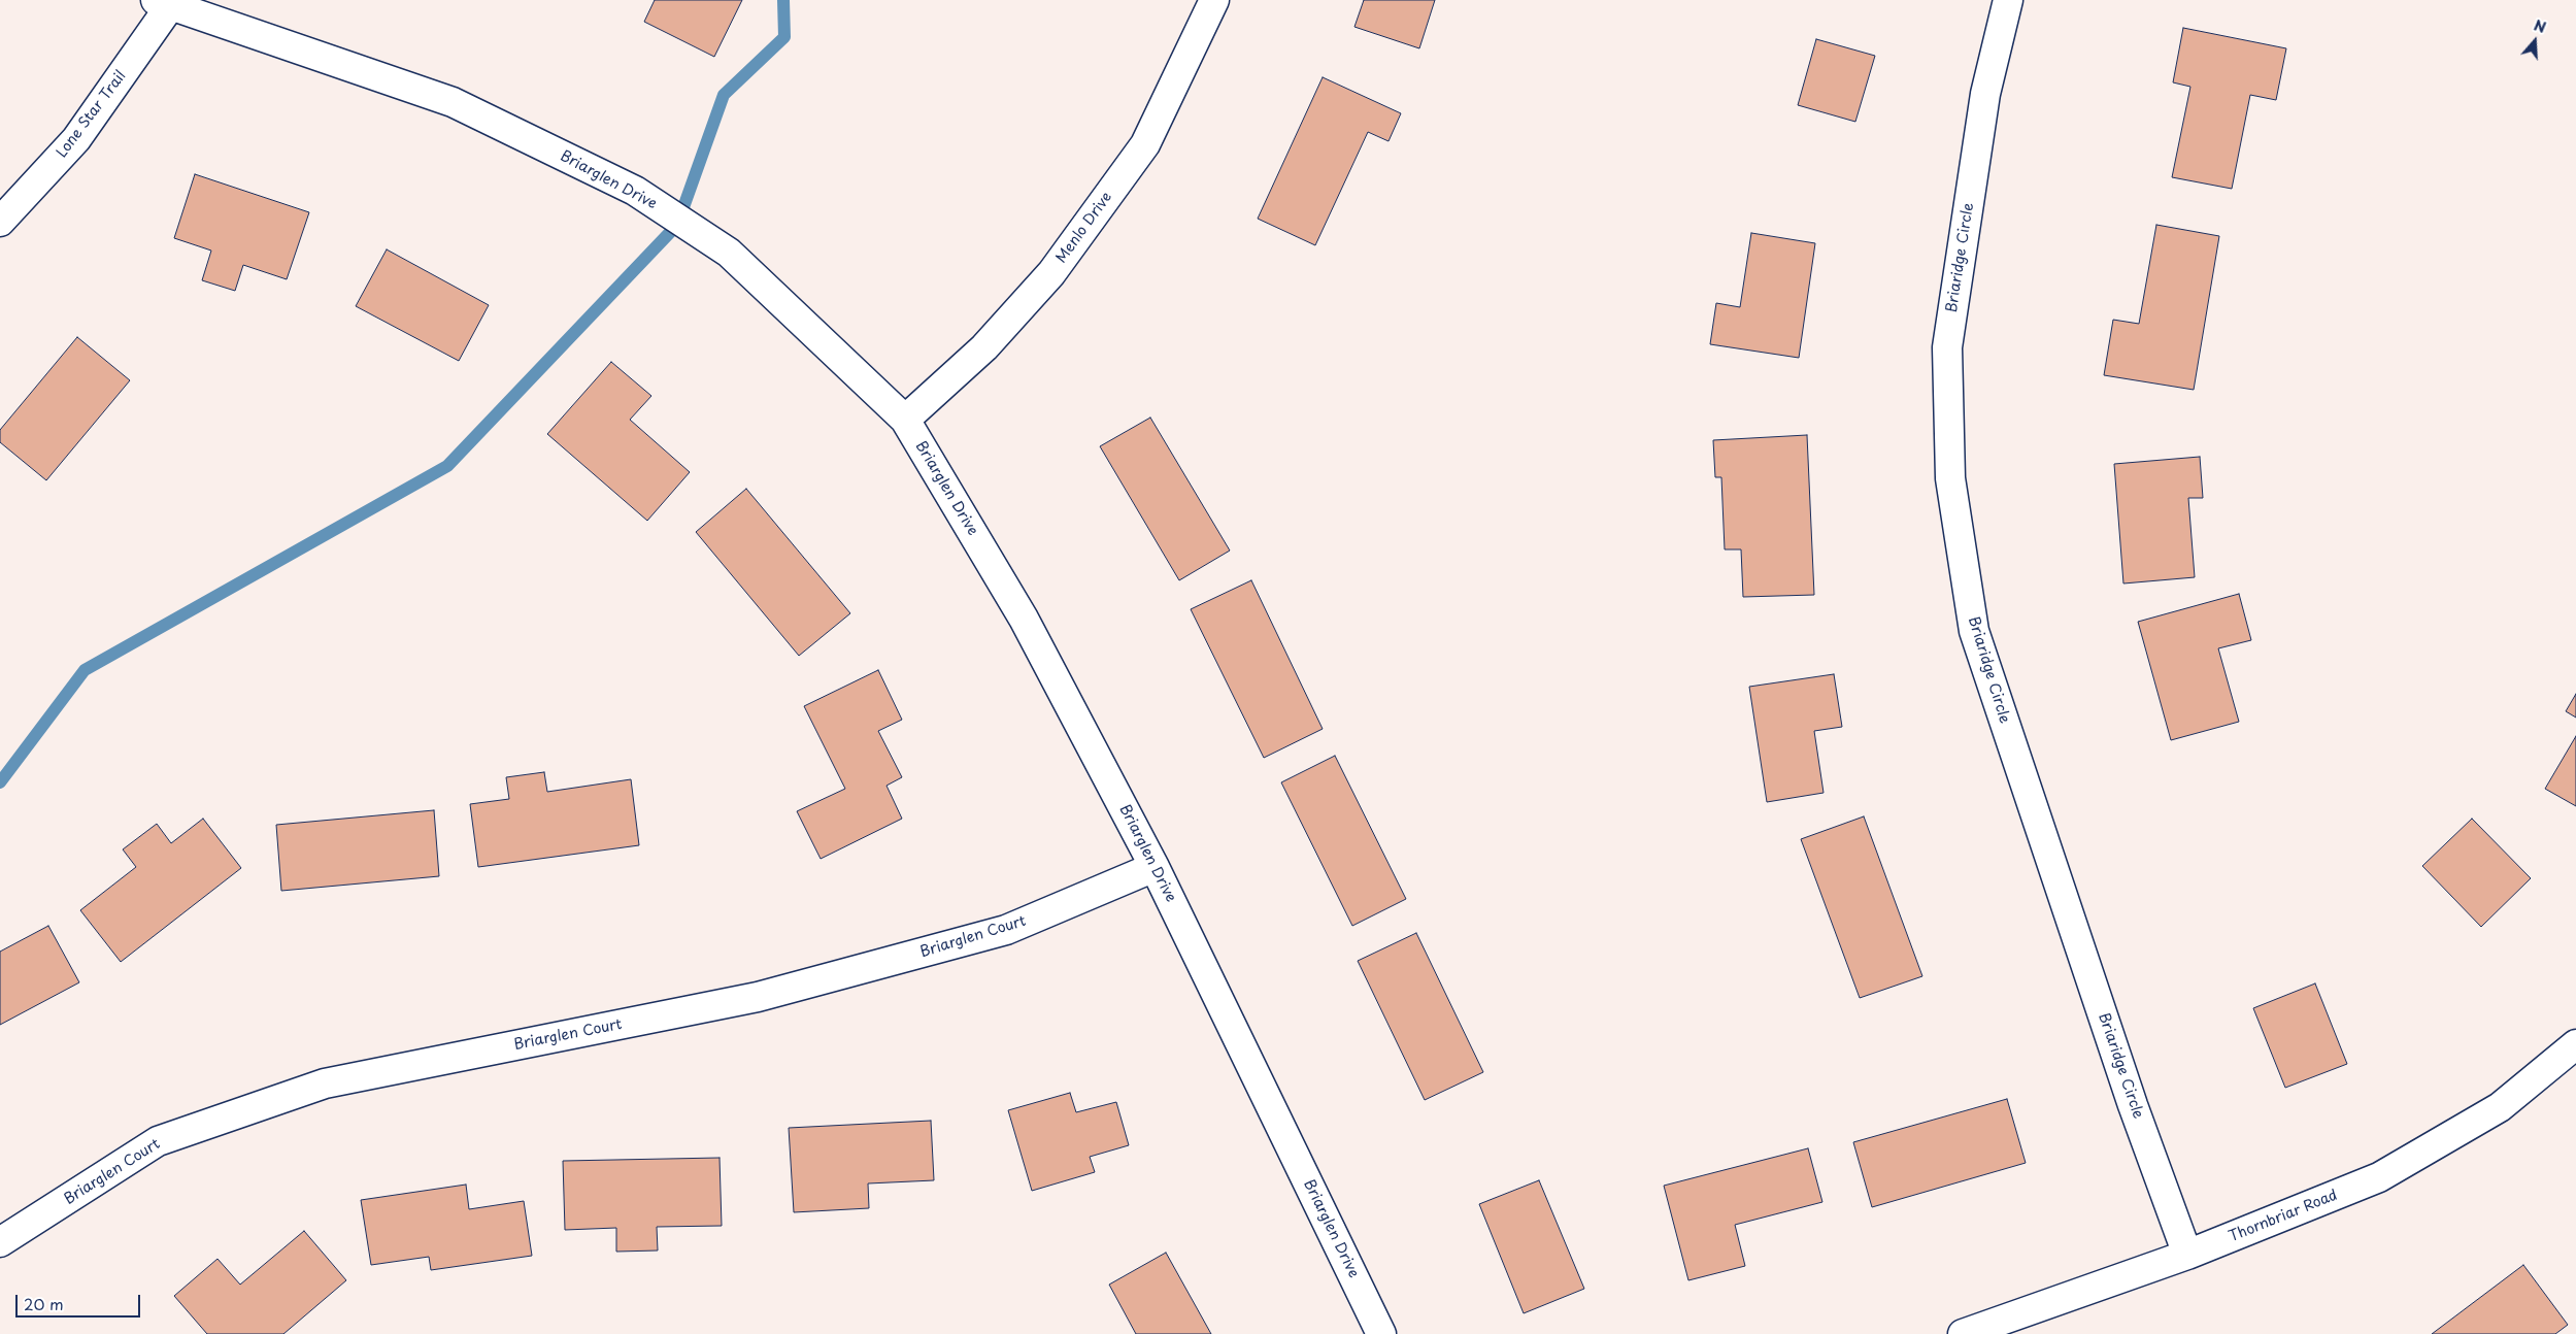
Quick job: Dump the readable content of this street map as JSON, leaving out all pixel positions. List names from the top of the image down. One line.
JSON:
{"streets":{"street":["Lone Star Trail","Briarglen Drive","Menlo Drive","Briaridge Circle","Briarglen Court","Thornbriar Road"]},"crossings":[["Lone Star Trail","Briarglen Drive"],["Briarglen Drive","Menlo Drive"],["Briarglen Drive","Briarglen Court"],["Briaridge Circle","Thornbriar Road"]],"scale_bar":"20 m","north":"top"}
